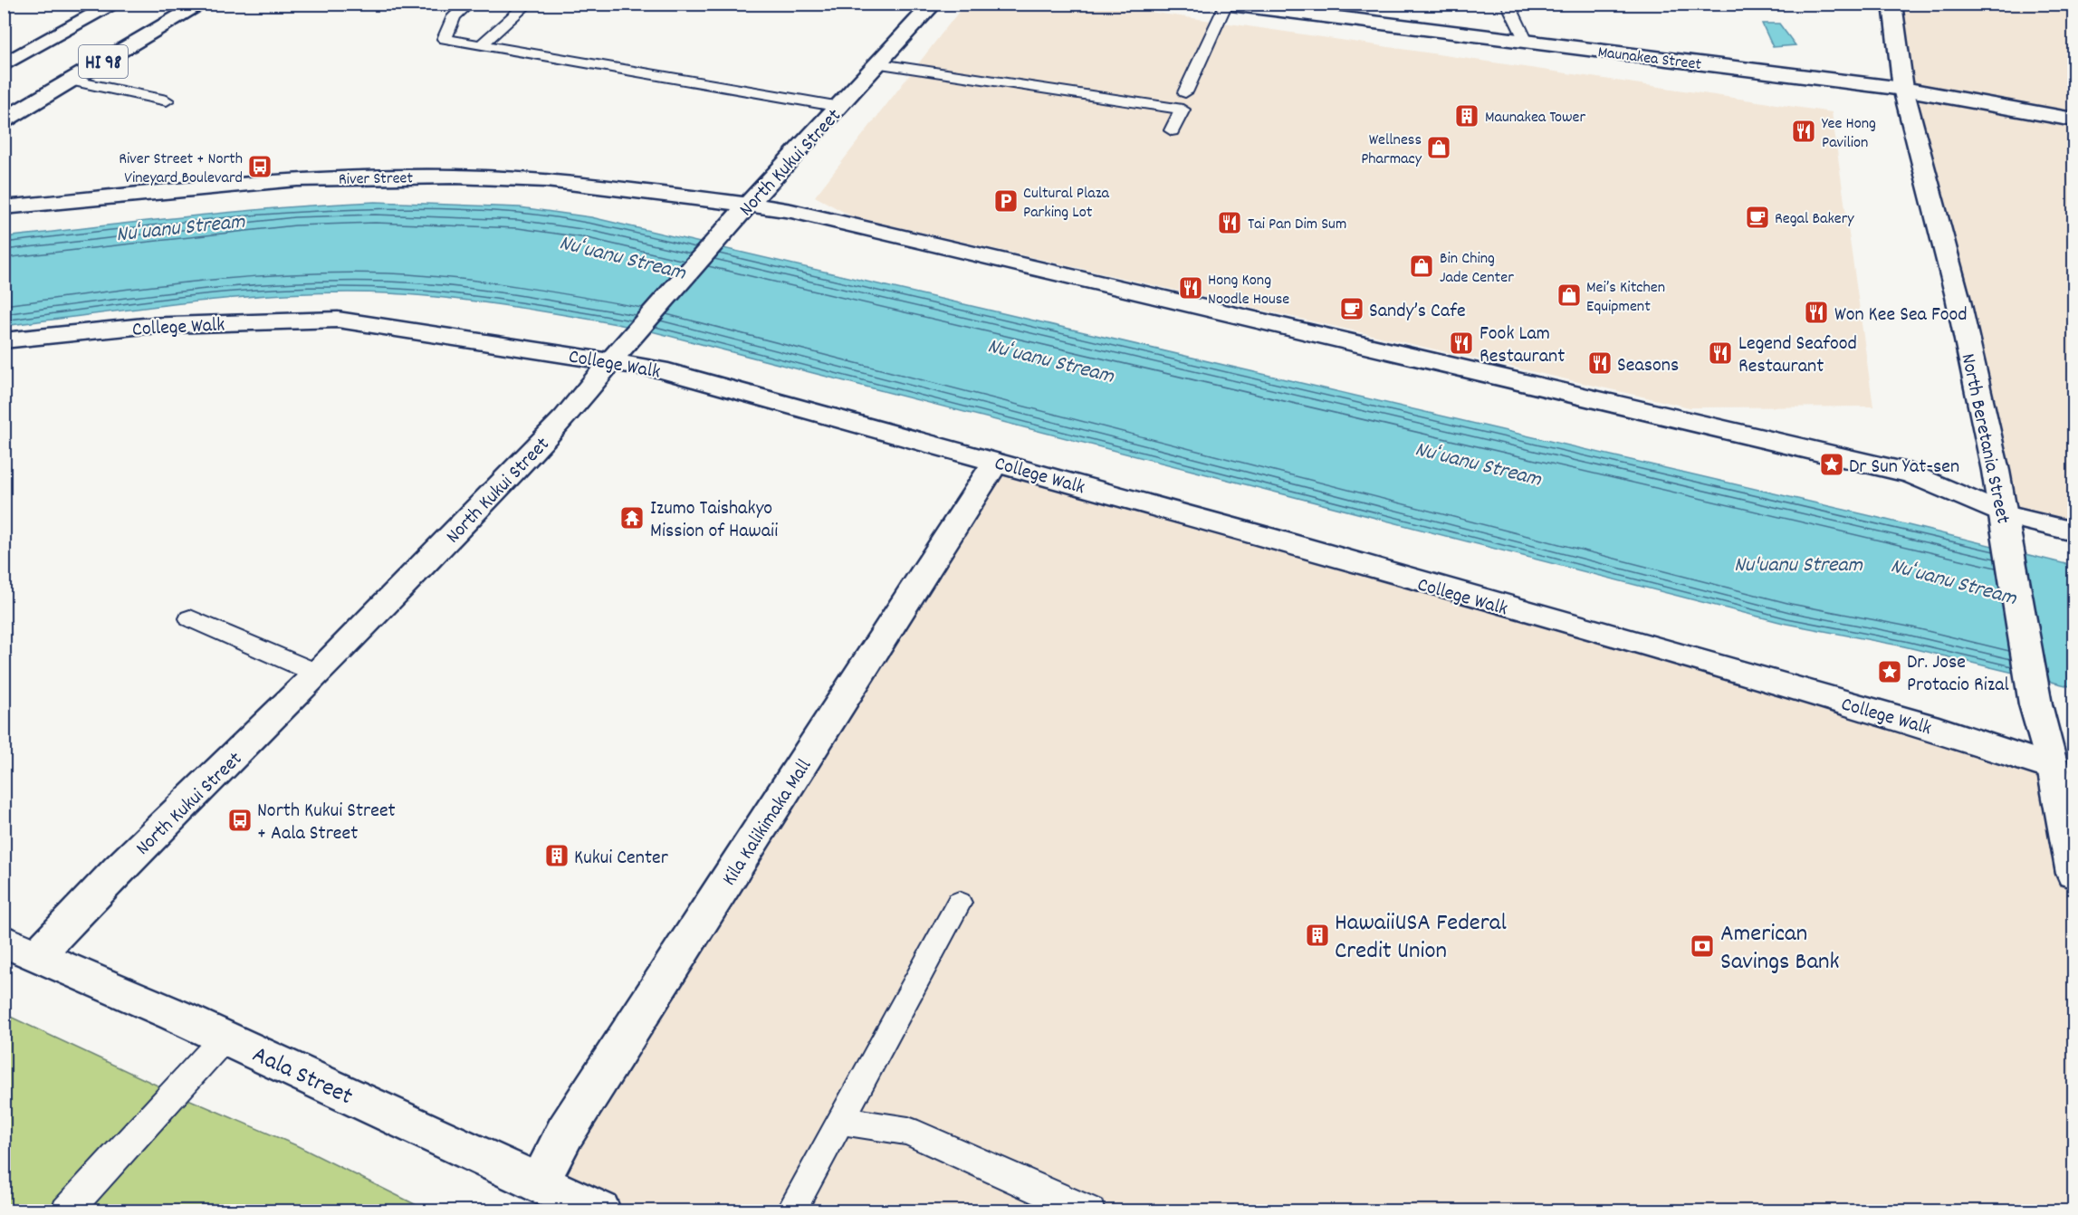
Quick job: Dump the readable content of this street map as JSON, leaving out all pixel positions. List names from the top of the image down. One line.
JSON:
{"streets":{"street":["Maunakea Street","HI 98","North Kukui Street","River Street","College Walk","North Beretania Street","Kila Kalikimaka Mall","Aala Street"]},"crossings":[["Maunakea Street","North Beretania Street"],["North Kukui Street","River Street"],["North Kukui Street","College Walk"],["North Kukui Street","Aala Street"],["River Street","North Beretania Street"],["College Walk","North Beretania Street"],["College Walk","Kila Kalikimaka Mall"],["Kila Kalikimaka Mall","Aala Street"]],"water":["Nuʻuanu Stream","Nu'uanu Stream"],"places":{"building":["Maunakea Tower","Kukui Center","HawaiiUSA Federal Credit Union"],"restaurant":["Yee Hong Pavilion","Tai Pan Dim Sum","Hong Kong Noodle House","Won Kee Sea Food","Fook Lam Restaurant","Legend Seafood Restaurant","Seasons"],"shop":["Wellness Pharmacy","Bin Ching Jade Center","Mei’s Kitchen Equipment"],"bus stop":["River Street + North Vineyard Boulevard","North Kukui Street + Aala Street"],"parking":["Cultural Plaza Parking Lot"],"cafe":["Regal Bakery","Sandy’s Cafe"],"place":["Dr Sun Yat-sen","Dr. Jose Protacio Rizal"],"temple":["Izumo Taishakyo Mission of Hawaii"],"bank":["American Savings Bank"]}}
